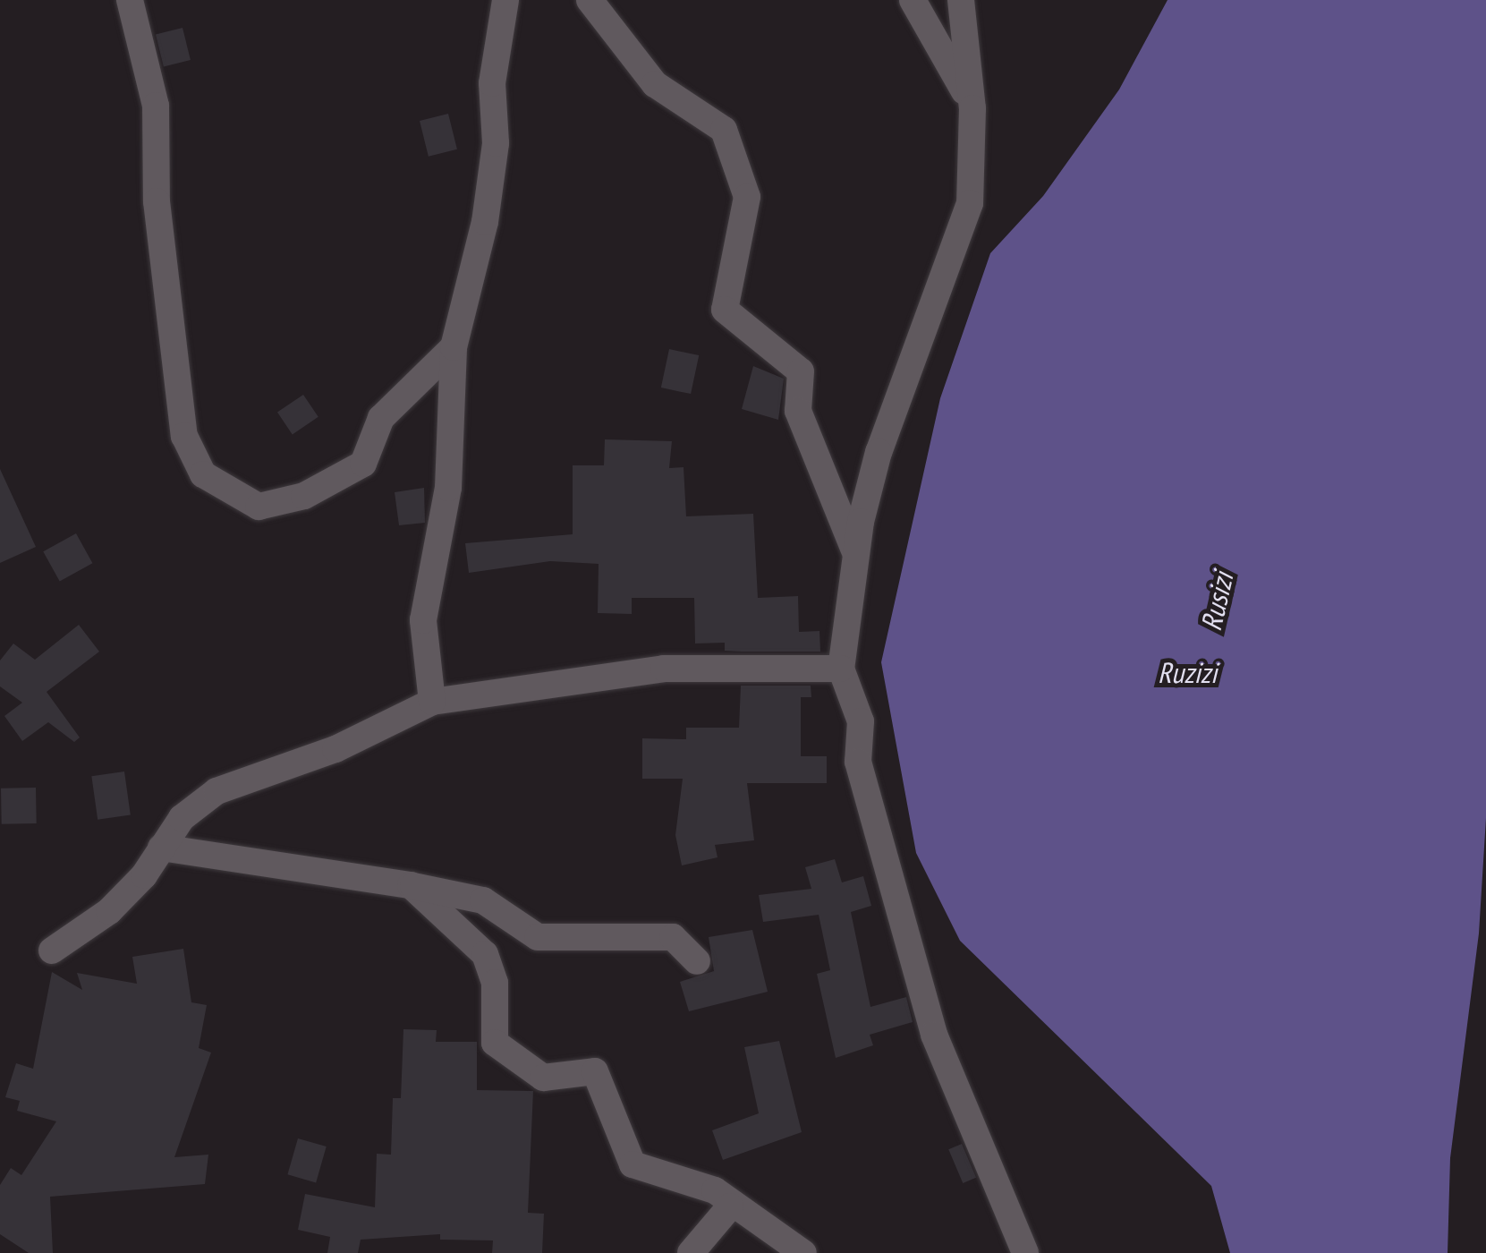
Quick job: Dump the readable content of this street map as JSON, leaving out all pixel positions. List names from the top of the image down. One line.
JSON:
{"water":["Rusizi","Ruzizi"]}
